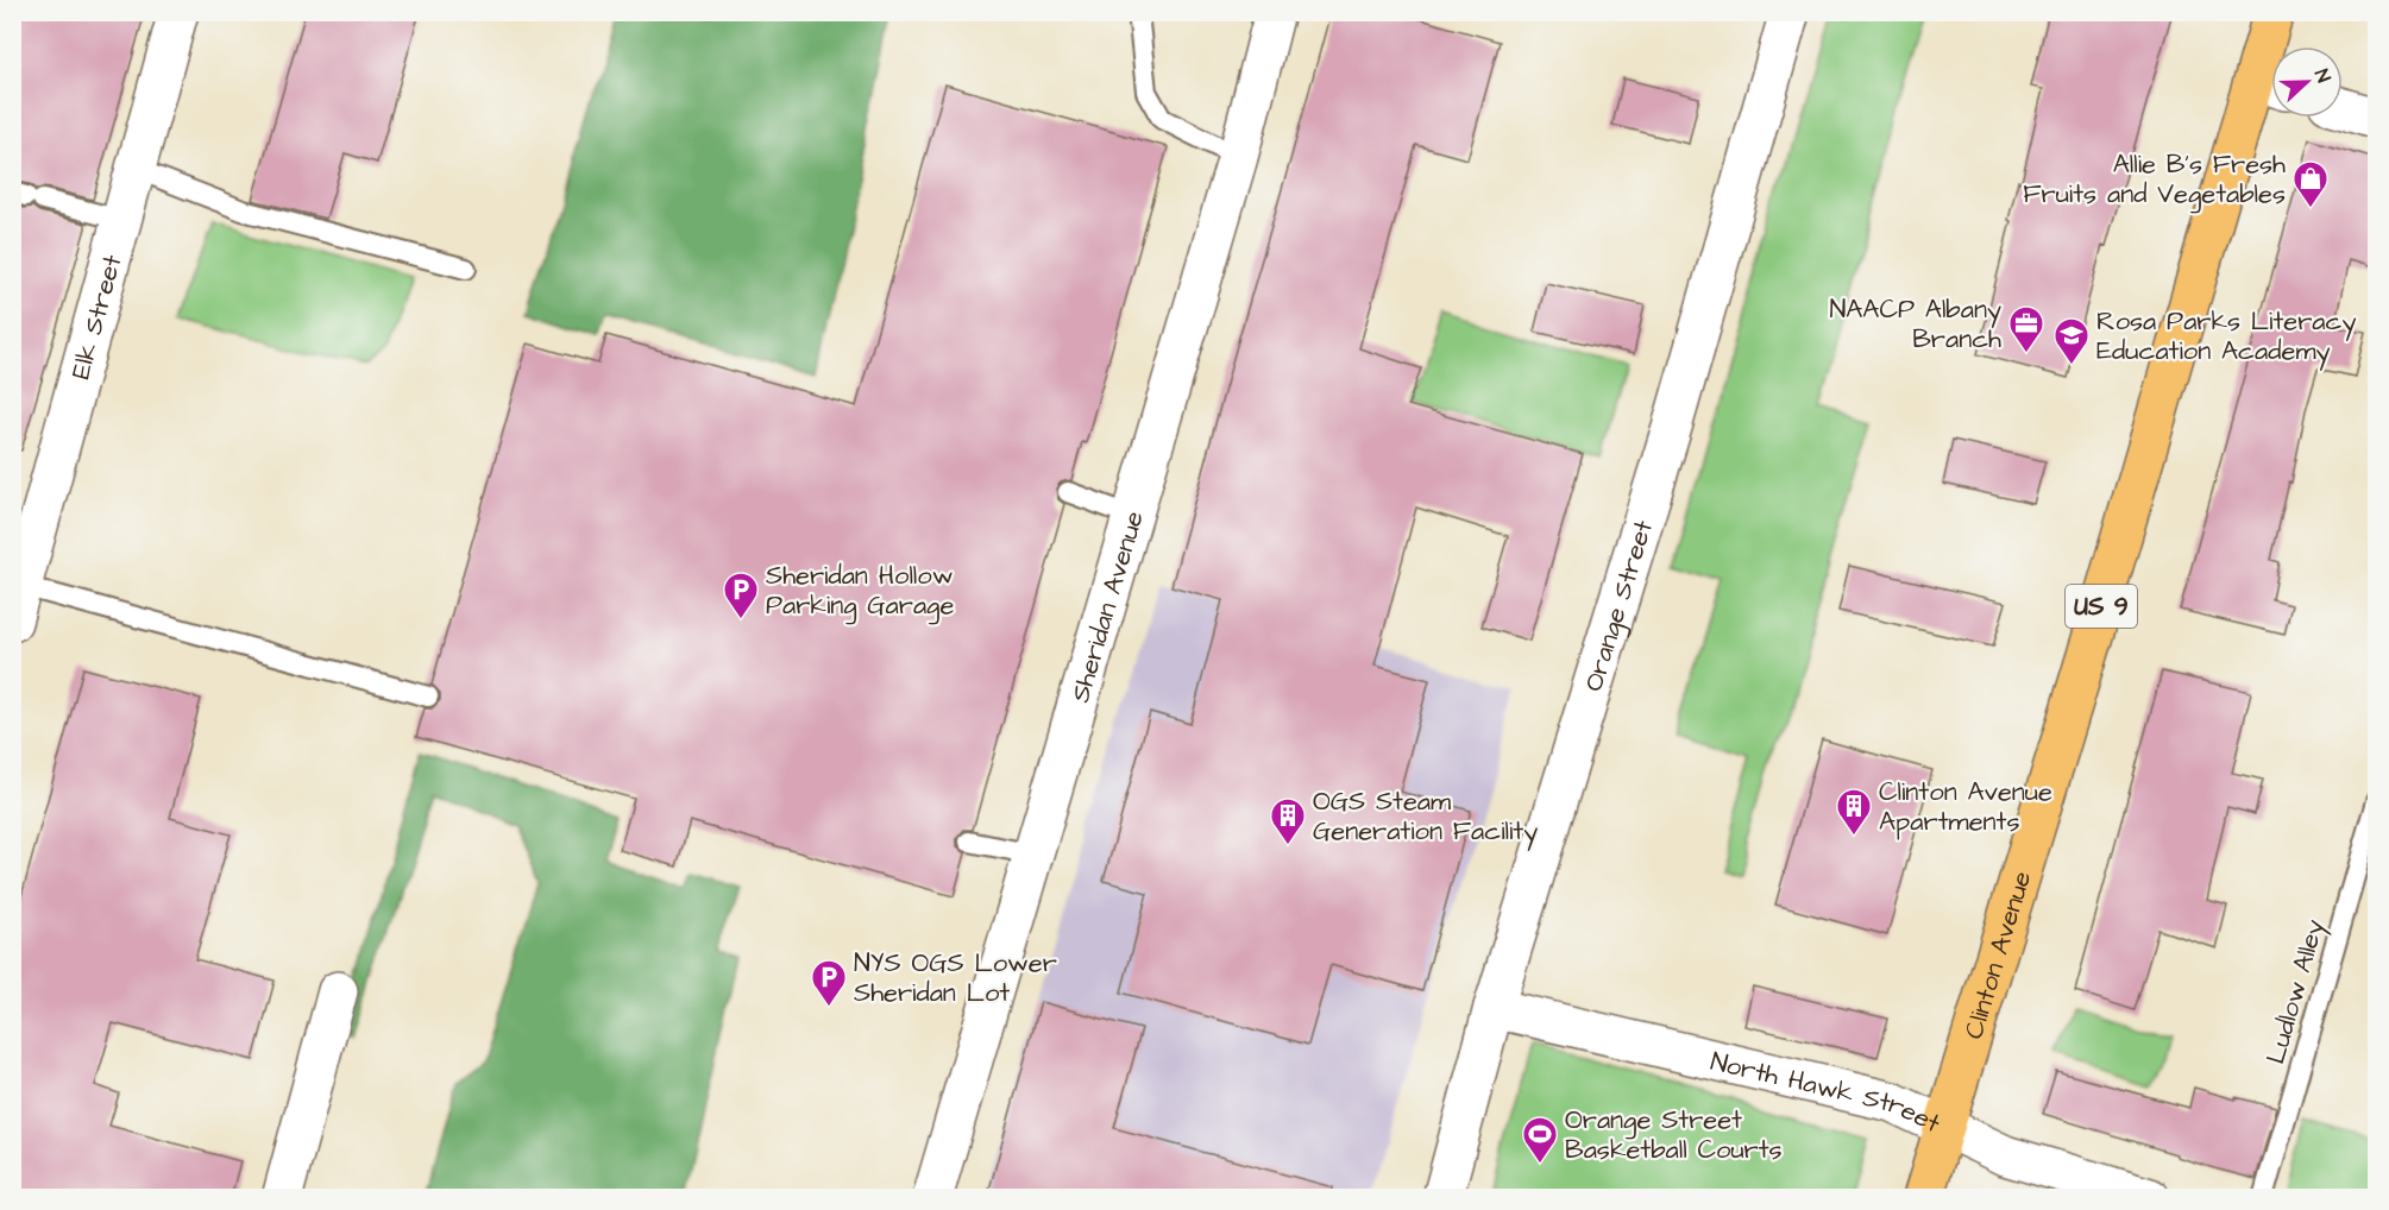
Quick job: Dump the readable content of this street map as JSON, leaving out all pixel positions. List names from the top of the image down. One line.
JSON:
{"streets":{"main road":["US 9","Clinton Avenue"],"street":["Elk Street","Orange Street","Sheridan Avenue","North Hawk Street"],"lane":["Ludlow Alley"]},"crossings":[["Orange Street","North Hawk Street"],["Clinton Avenue","North Hawk Street"]],"places":{"shop":["Allie B's Fresh Fruits and Vegetables"],"office":["NAACP Albany Branch"],"school or university":["Rosa Parks Literacy Education Academy"],"parking":["Sheridan Hollow Parking Garage","NYS OGS Lower Sheridan Lot"],"building":["Clinton Avenue Apartments","OGS Steam Generation Facility"],"sports":["Orange Street Basketball Courts"]},"north":"right"}
